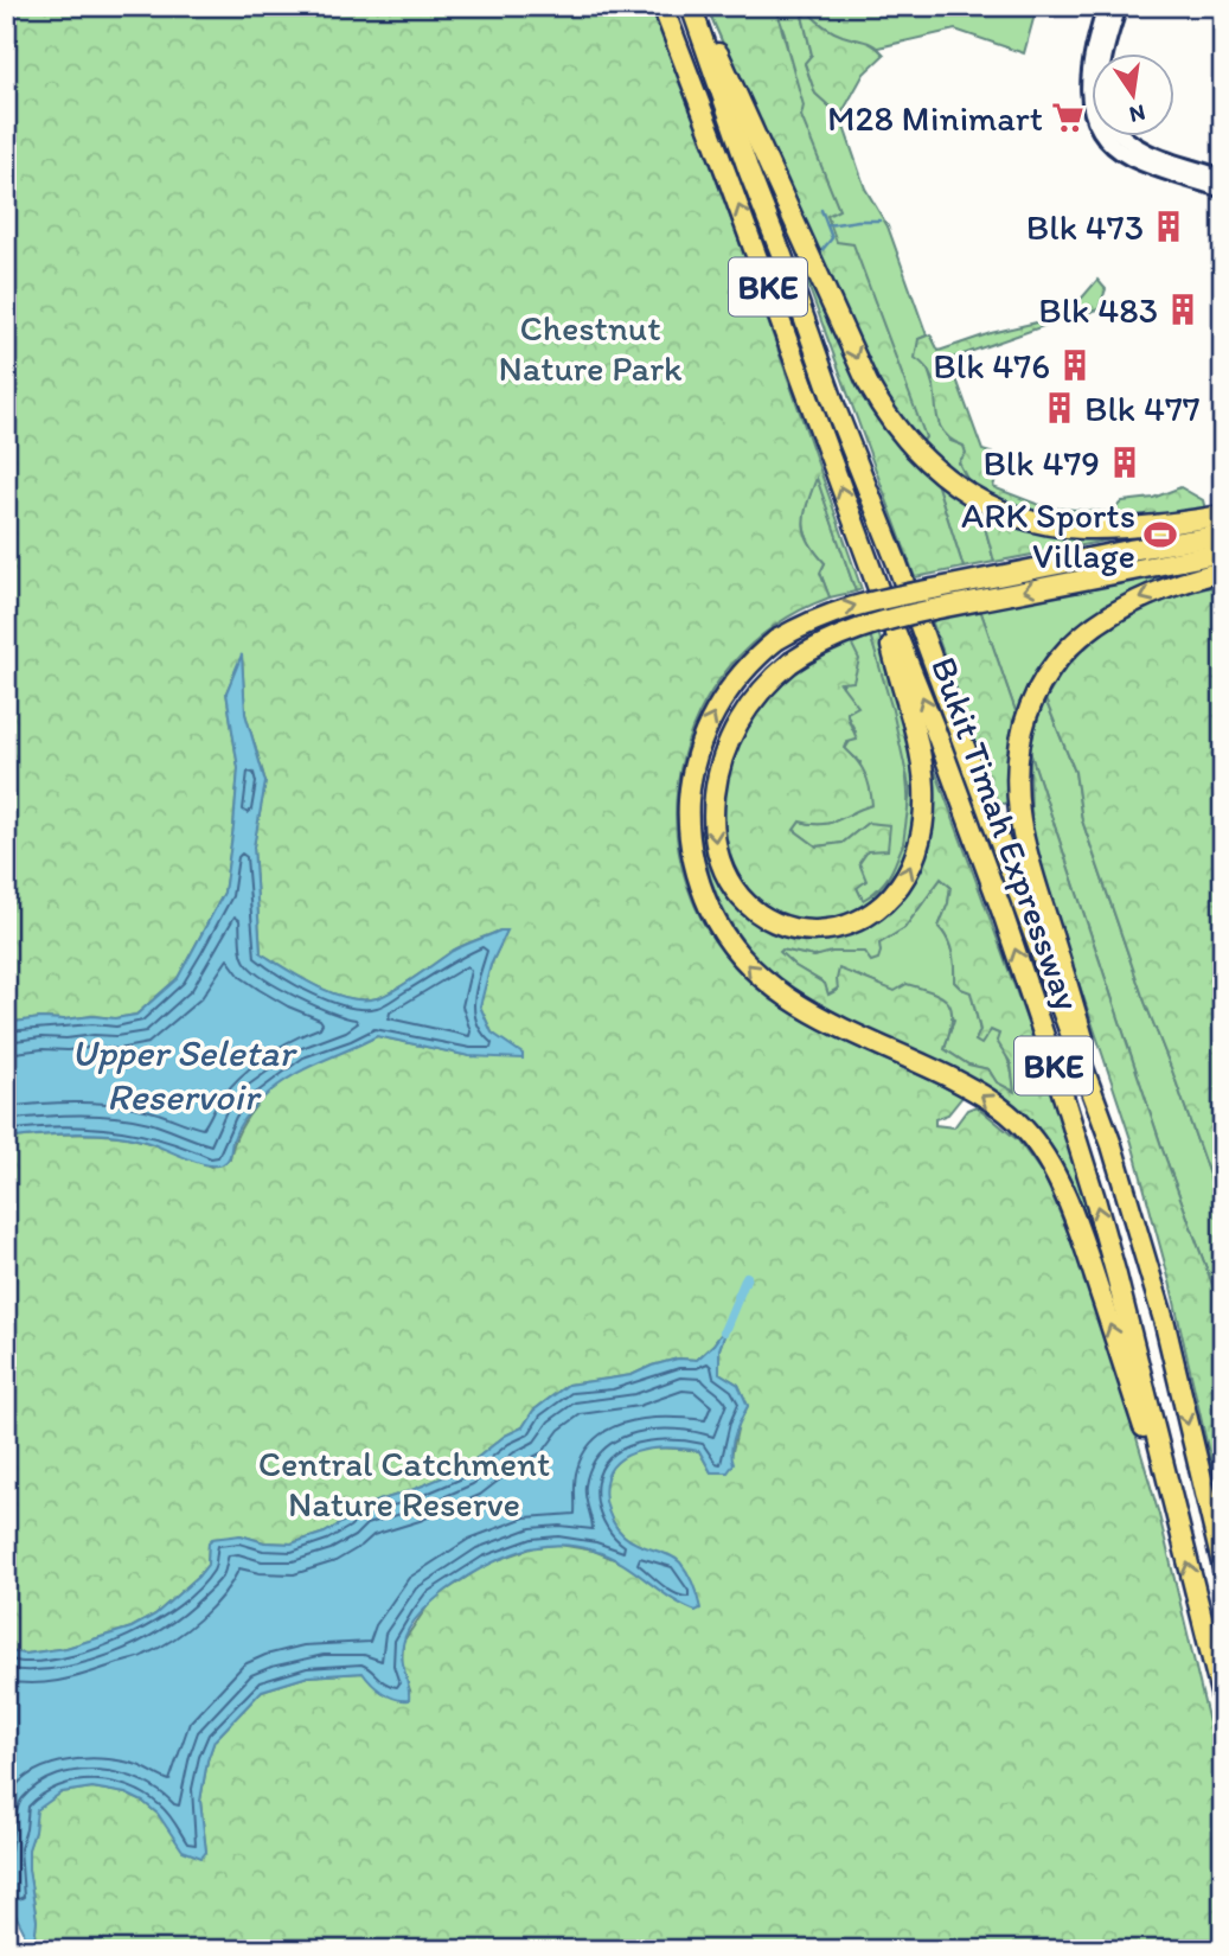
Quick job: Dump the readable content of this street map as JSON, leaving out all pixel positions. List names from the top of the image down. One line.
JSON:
{"streets":{"highway":["BKE","Bukit Timah Expressway"]},"water":["Upper Seletar Reservoir"],"parks":["Chestnut Nature Park","Central Catchment Nature Reserve"],"places":{"supermarket":["M28 Minimart"],"building":["Blk 473","Blk 483","Blk 476","Blk 477","Blk 479"],"sports":["ARK Sports Village"]},"north":"bottom"}
